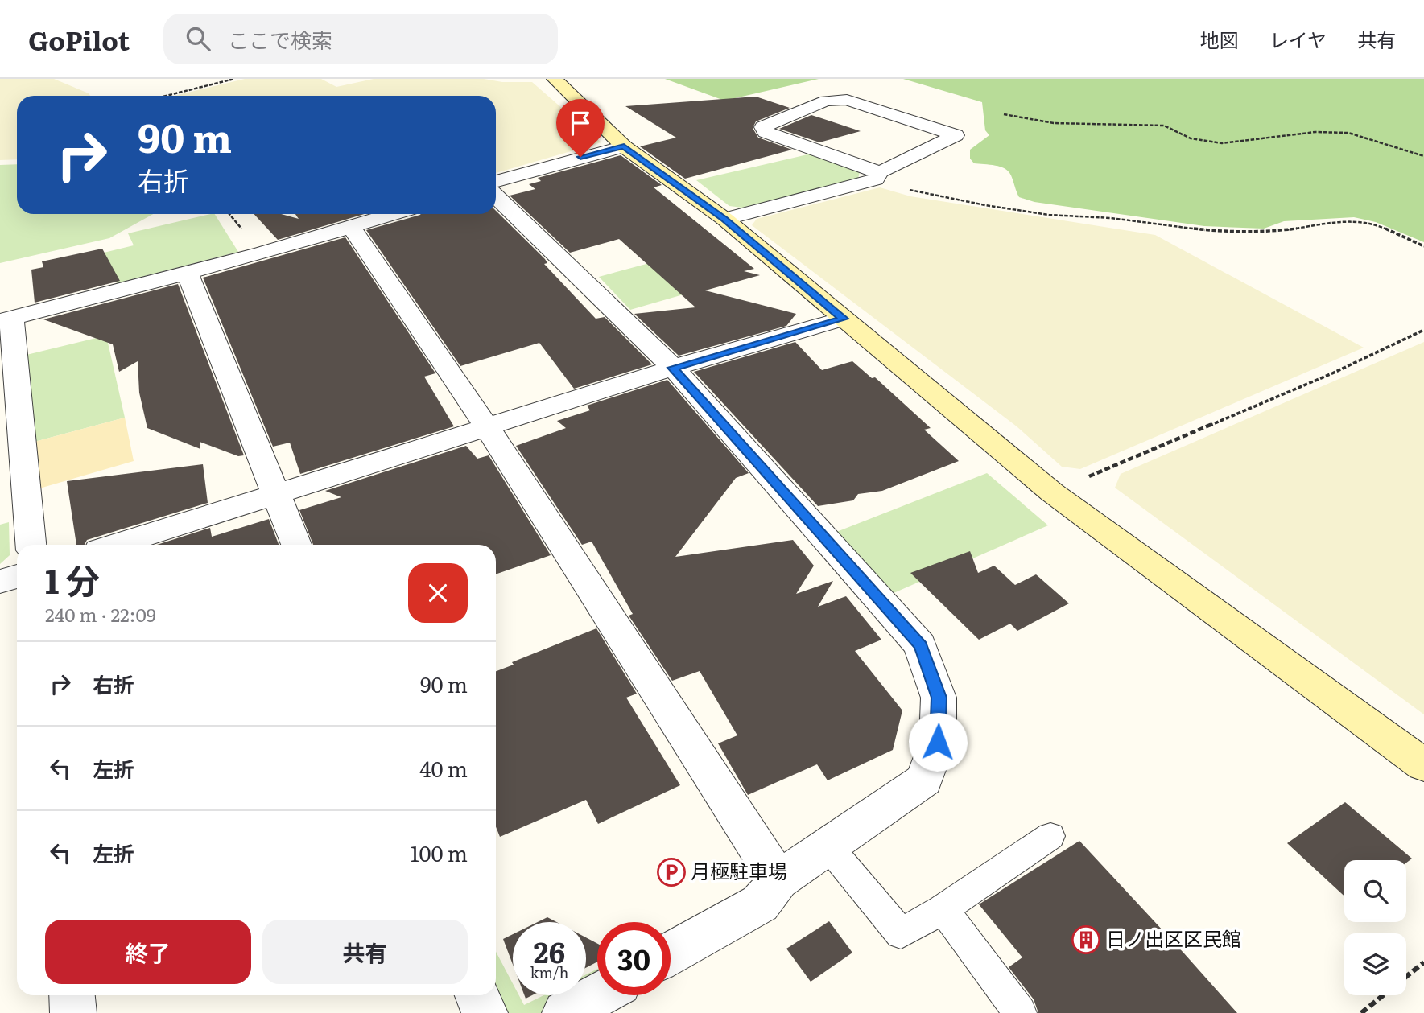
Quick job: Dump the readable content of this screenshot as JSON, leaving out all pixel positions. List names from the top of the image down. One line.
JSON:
{"places":{"parking":["月極駐車場"],"building":["日ノ出区区民館"]},"page":{"header":"GoPilot","search":"ここで検索","nav":["地図","レイヤ","共有"],"turn":["90 m","右折"],"heading":["1 分","240 m · 22:09"],"list":[{"name":"右折","value":"90 m"},{"name":"左折","value":"40 m"},{"name":"左折","value":"100 m"}],"buttons":["終了","共有"],"speed":"26 km/h","limit":"30"}}
